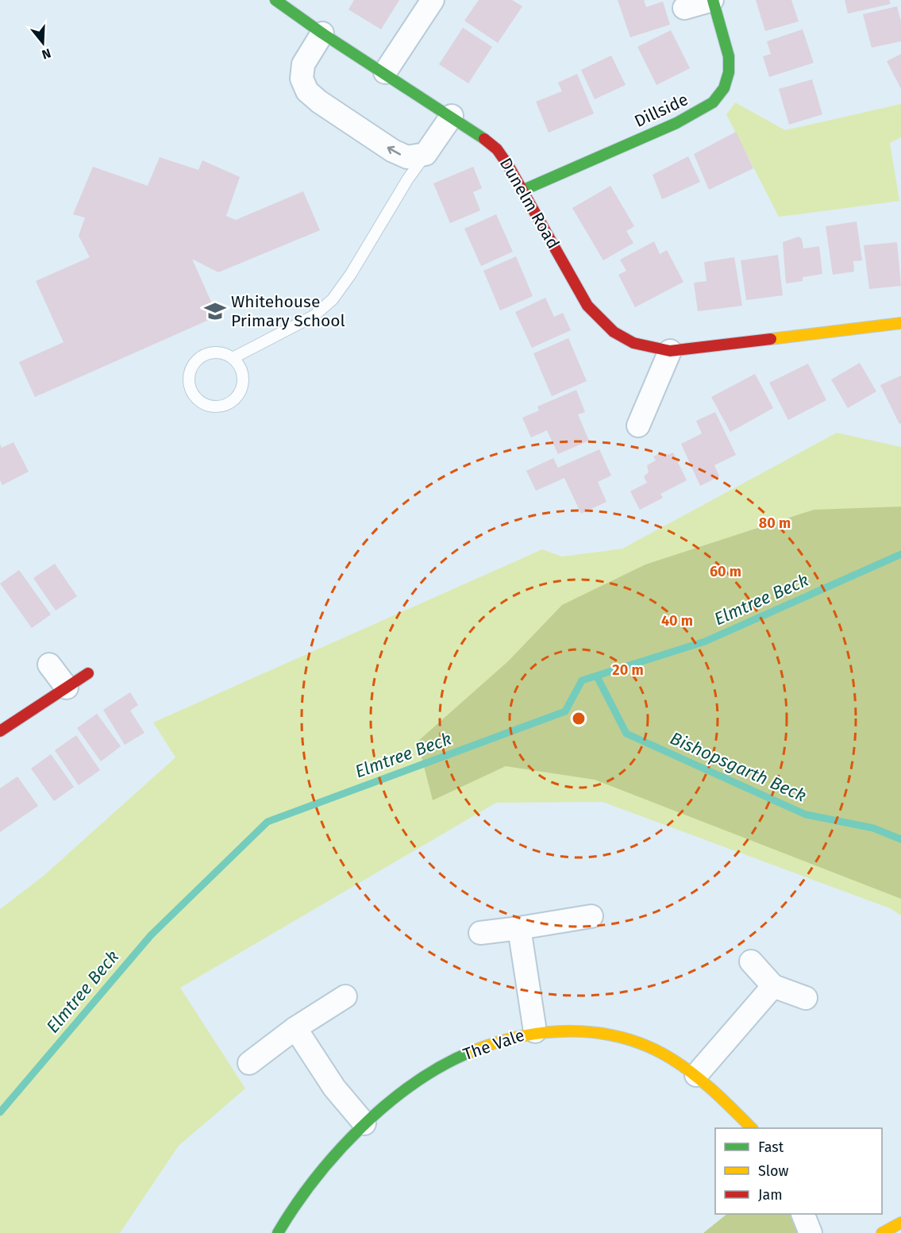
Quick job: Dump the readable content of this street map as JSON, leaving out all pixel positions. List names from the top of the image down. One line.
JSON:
{"streets":{"street":["Dillside","Dunelm Road","The Vale"]},"crossings":[["Dillside","Dunelm Road"]],"water":["Elmtree Beck","Bishopsgarth Beck"],"places":{"school or university":["Whitehouse Primary School"]},"legend":["Fast","Slow","Jam"],"north":"bottom","rings":["80 m","60 m","40 m","20 m"]}
